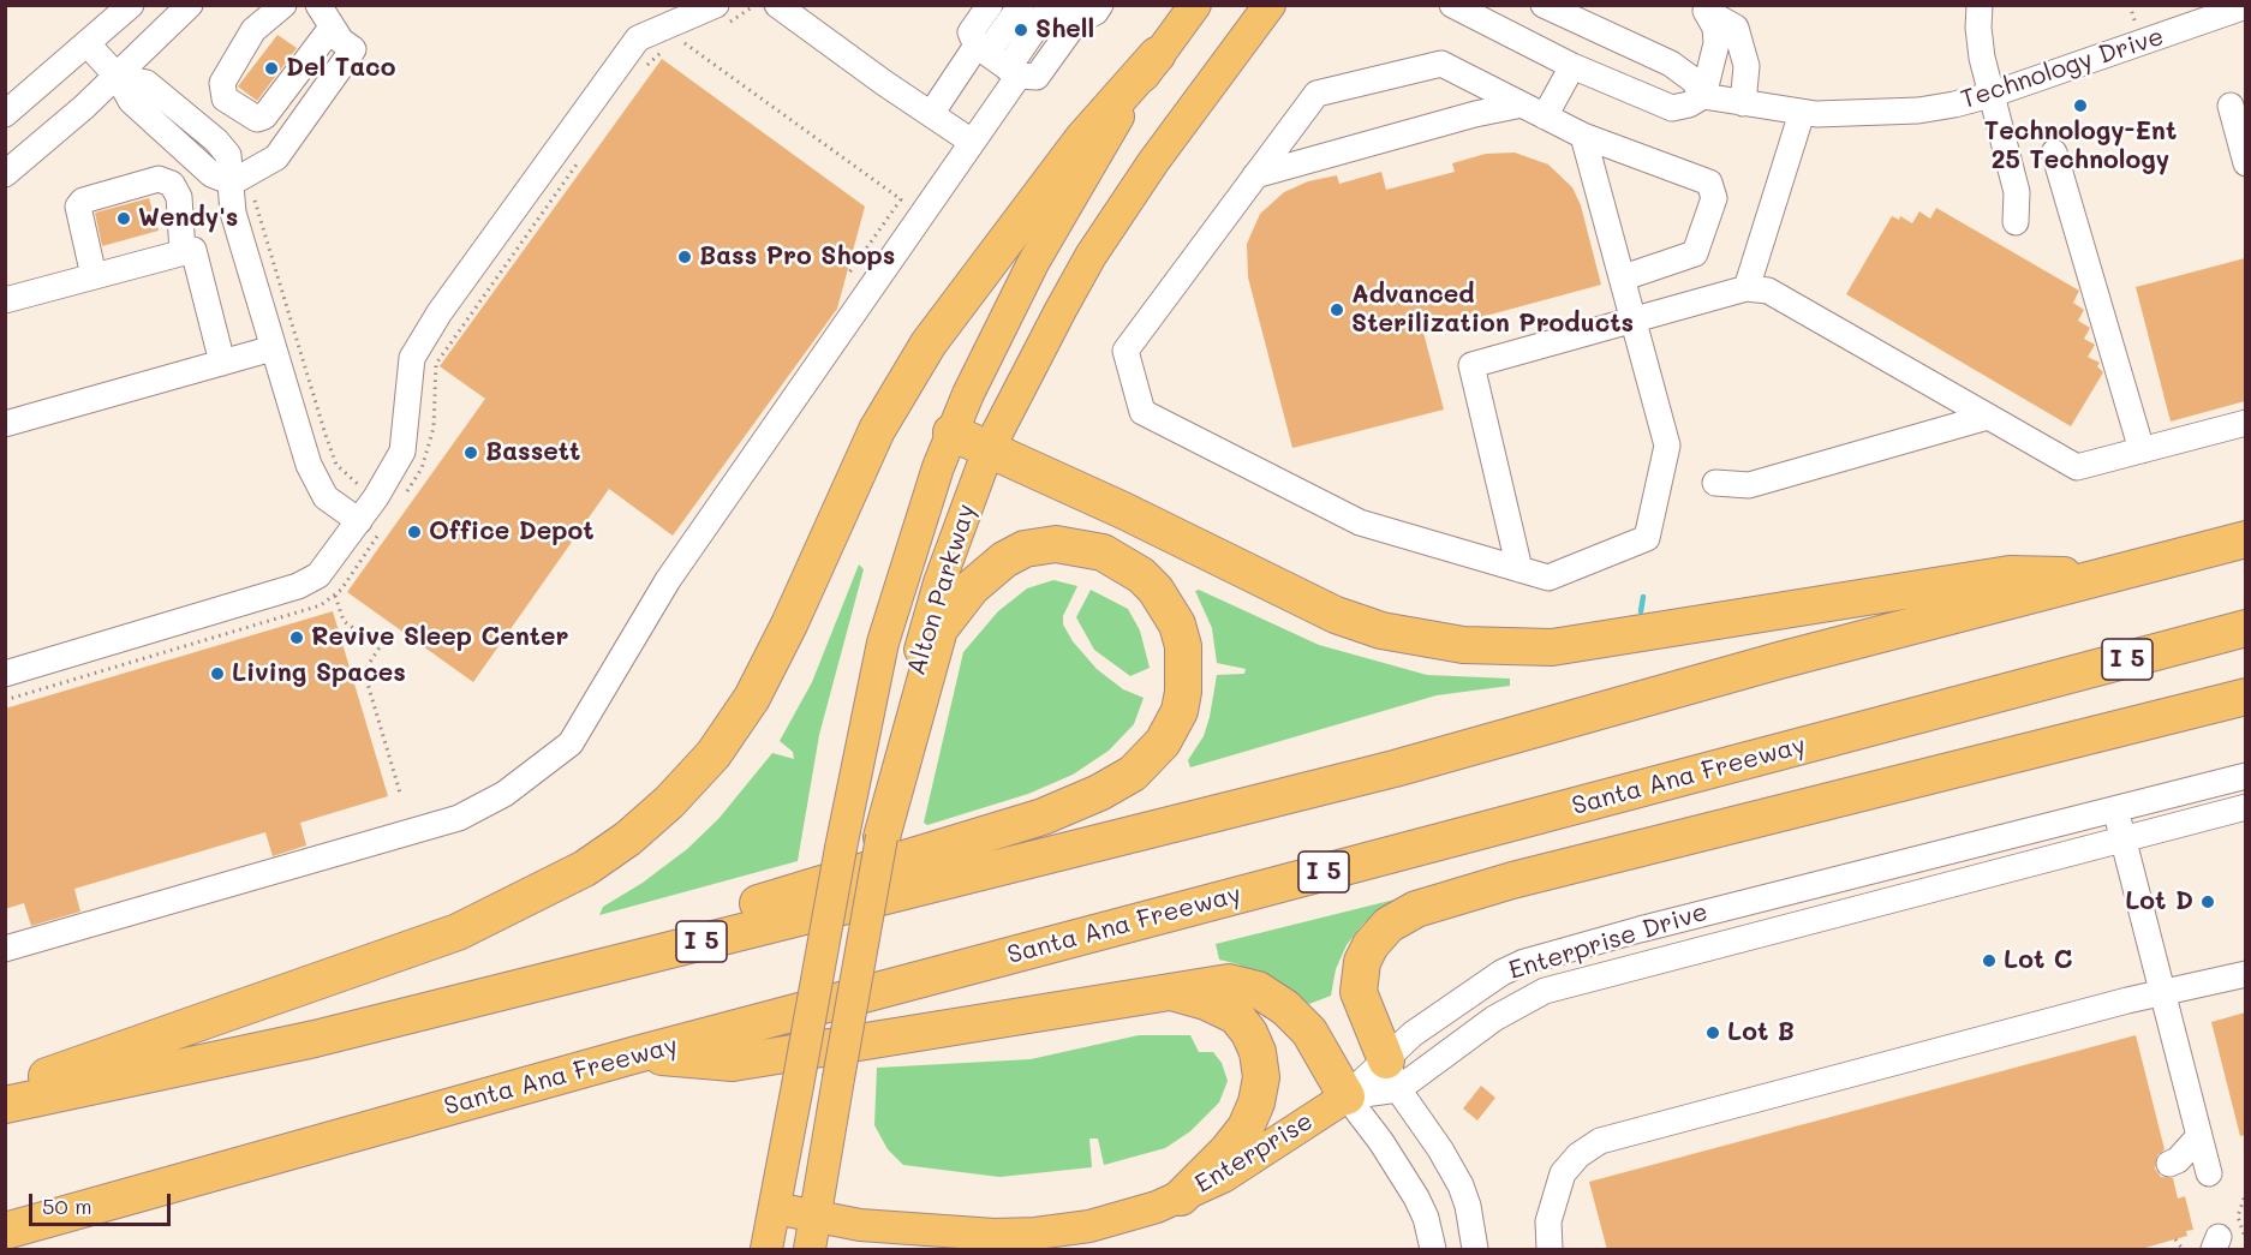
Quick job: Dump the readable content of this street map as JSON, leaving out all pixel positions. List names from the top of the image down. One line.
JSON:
{"streets":{"highway":["I 5","Santa Ana Freeway"],"main road":["Alton Parkway","Enterprise"],"street":["Technology Drive","Enterprise Drive"]},"crossings":[["Alton Parkway","Enterprise"],["Enterprise Drive","Enterprise"]],"places":["Shell","Del Taco","Technology-Ent 25 Technology","Wendy's","Bass Pro Shops","Advanced Sterilization Products","Bassett","Office Depot","Revive Sleep Center","Living Spaces","Lot D","Lot C","Lot B"],"scale_bar":"50 m"}
